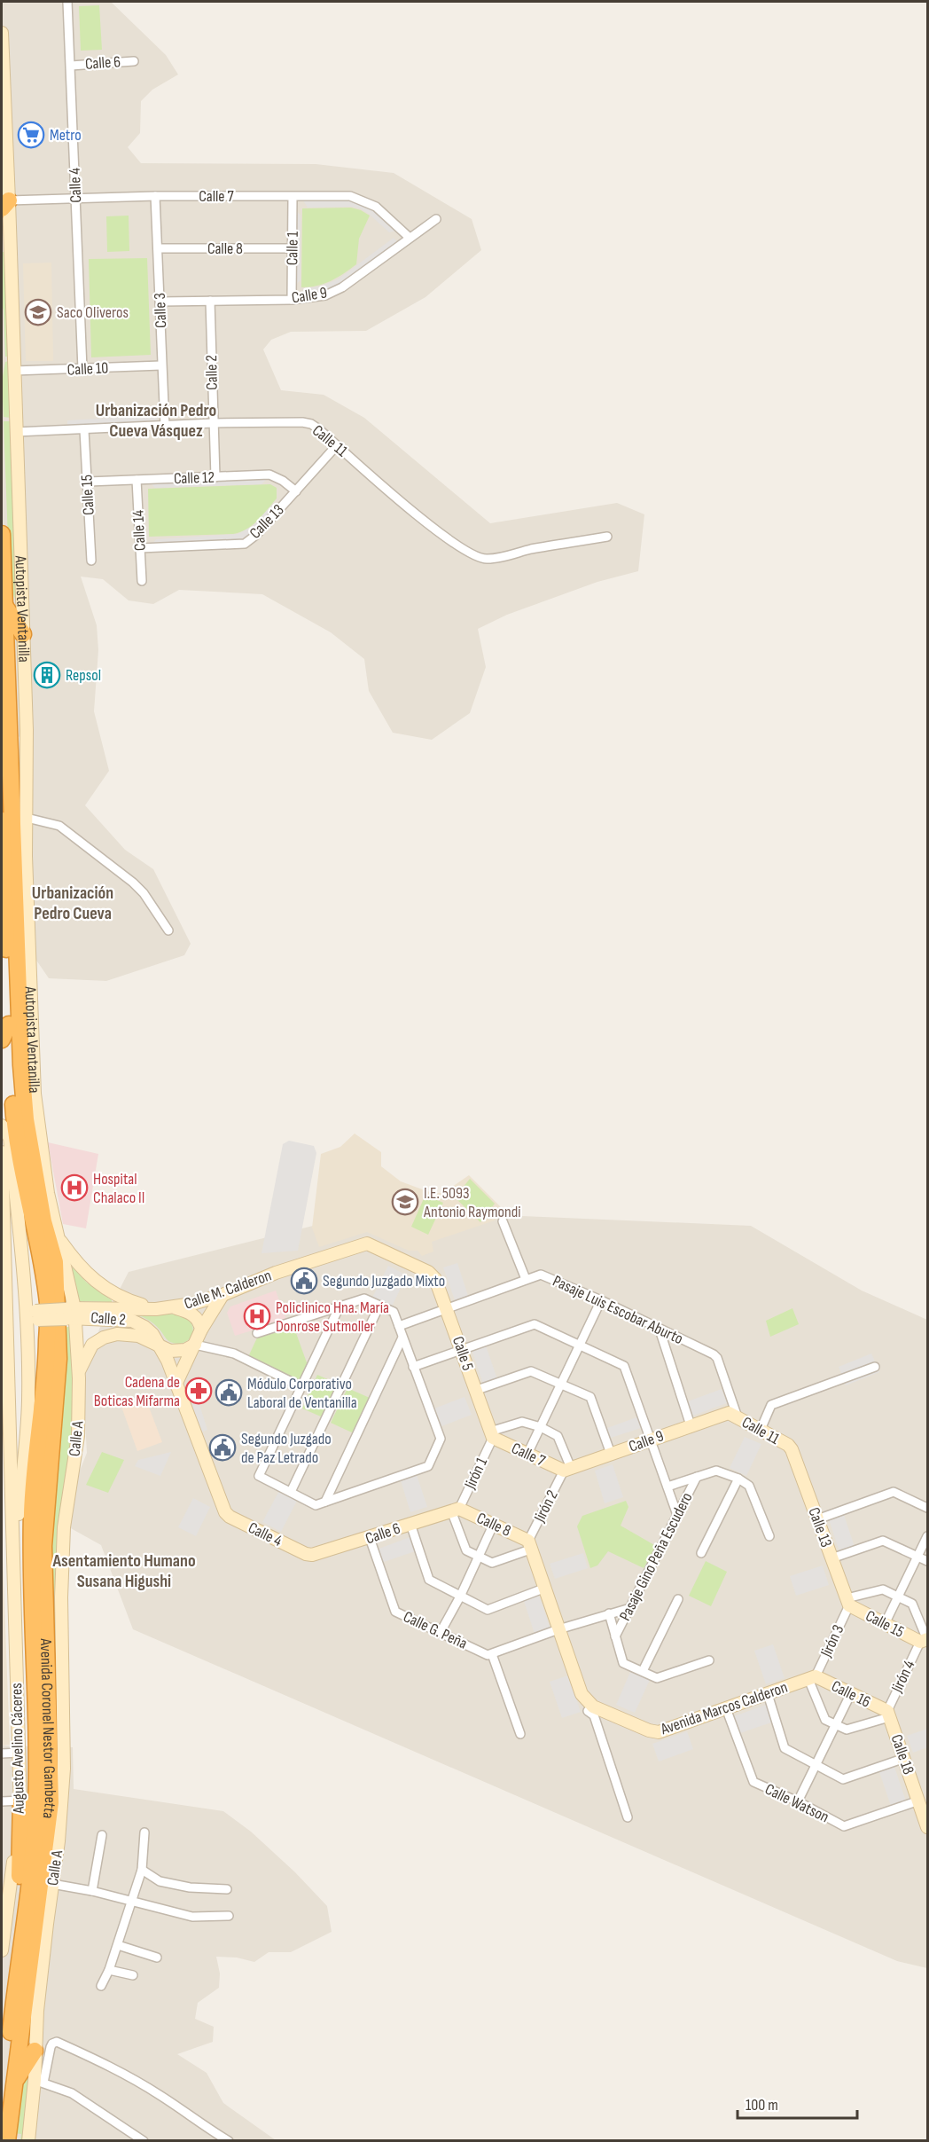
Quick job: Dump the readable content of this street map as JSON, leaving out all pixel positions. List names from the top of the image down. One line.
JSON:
{"streets":{"highway":["Autopista Ventanilla","Avenida Coronel Nestor Gambetta"],"street":["Calle 6","Calle 4","Calle 7","Calle 8","Calle 1","Calle 9","Calle 3","Calle 10","Calle 2","Calle 11","Calle 12","Calle 15","Calle 13","Calle 14","Calle M. Calderon","Pasaje Luis Escobar Aburto","Calle 5","Calle A","Jirón 1","Jirón 2","Pasaje Gino Peña Escudero","Calle G. Peña","Jirón 3","Jirón 4","Calle 16","Avenida Marcos Calderon","Augusto Avelino Cáceres","Calle 18","Calle Watson"]},"crossings":[["Calle 6","Calle 4"],["Calle 6","Calle 8"],["Calle 6","Jirón 1"],["Calle 6","Calle G. Peña"],["Calle 4","Calle 7"],["Calle 4","Calle 10"],["Calle 4","Calle 2"],["Calle 7","Calle 1"],["Calle 7","Calle 9"],["Calle 7","Calle 3"],["Calle 7","Autopista Ventanilla"],["Calle 7","Calle 5"],["Calle 7","Jirón 1"],["Calle 7","Jirón 2"],["Calle 8","Calle 1"],["Calle 8","Calle 3"],["Calle 8","Jirón 1"],["Calle 8","Jirón 2"],["Calle 1","Calle 9"],["Calle 9","Calle 3"],["Calle 9","Calle 2"],["Calle 9","Calle 11"],["Calle 9","Pasaje Luis Escobar Aburto"],["Calle 9","Jirón 2"],["Calle 3","Calle 10"],["Calle 3","Calle 11"],["Calle 10","Autopista Ventanilla"],["Calle 2","Calle 11"],["Calle 2","Calle 12"],["Calle 2","Autopista Ventanilla"],["Calle 2","Calle M. Calderon"],["Calle 2","Calle A"],["Calle 2","Avenida Coronel Nestor Gambetta"],["Calle 11","Calle 15"],["Calle 11","Calle 13"],["Calle 11","Autopista Ventanilla"],["Calle 11","Pasaje Luis Escobar Aburto"],["Calle 12","Calle 15"],["Calle 12","Calle 13"],["Calle 12","Calle 14"],["Calle 15","Calle 13"],["Calle 15","Jirón 3"],["Calle 15","Jirón 4"],["Calle 13","Calle 14"],["Calle 13","Jirón 3"],["Autopista Ventanilla","Calle M. Calderon"],["Autopista Ventanilla","Calle A"],["Autopista Ventanilla","Avenida Coronel Nestor Gambetta"],["Autopista Ventanilla","Augusto Avelino Cáceres"],["Calle M. Calderon","Calle 5"],["Calle M. Calderon","Calle A"],["Calle M. Calderon","Avenida Coronel Nestor Gambetta"],["Pasaje Luis Escobar Aburto","Calle 5"],["Calle 5","Jirón 1"],["Calle A","Avenida Coronel Nestor Gambetta"],["Jirón 3","Calle 16"],["Jirón 3","Avenida Marcos Calderon"],["Jirón 4","Calle 16"],["Jirón 4","Calle 18"],["Calle 16","Avenida Marcos Calderon"],["Calle 16","Calle 18"],["Avenida Marcos Calderon","Calle Watson"]],"districts":["Urbanización Pedro Cueva Vásquez","Urbanización Pedro Cueva","Asentamiento Humano Susana Higushi"],"places":{"supermarket":["Metro"],"school or university":["Saco Oliveros","I.E. 5093 Antonio Raymondi"],"building":["Repsol"],"hospital":["Hospital Chalaco II","Policlinico Hna. María Donrose Sutmoller"],"public building":["Segundo Juzgado Mixto","Módulo Corporativo Laboral de Ventanilla","Segundo Juzgado de Paz Letrado"],"pharmacy":["Cadena de Boticas Mifarma"]},"scale_bar":"100 m"}
